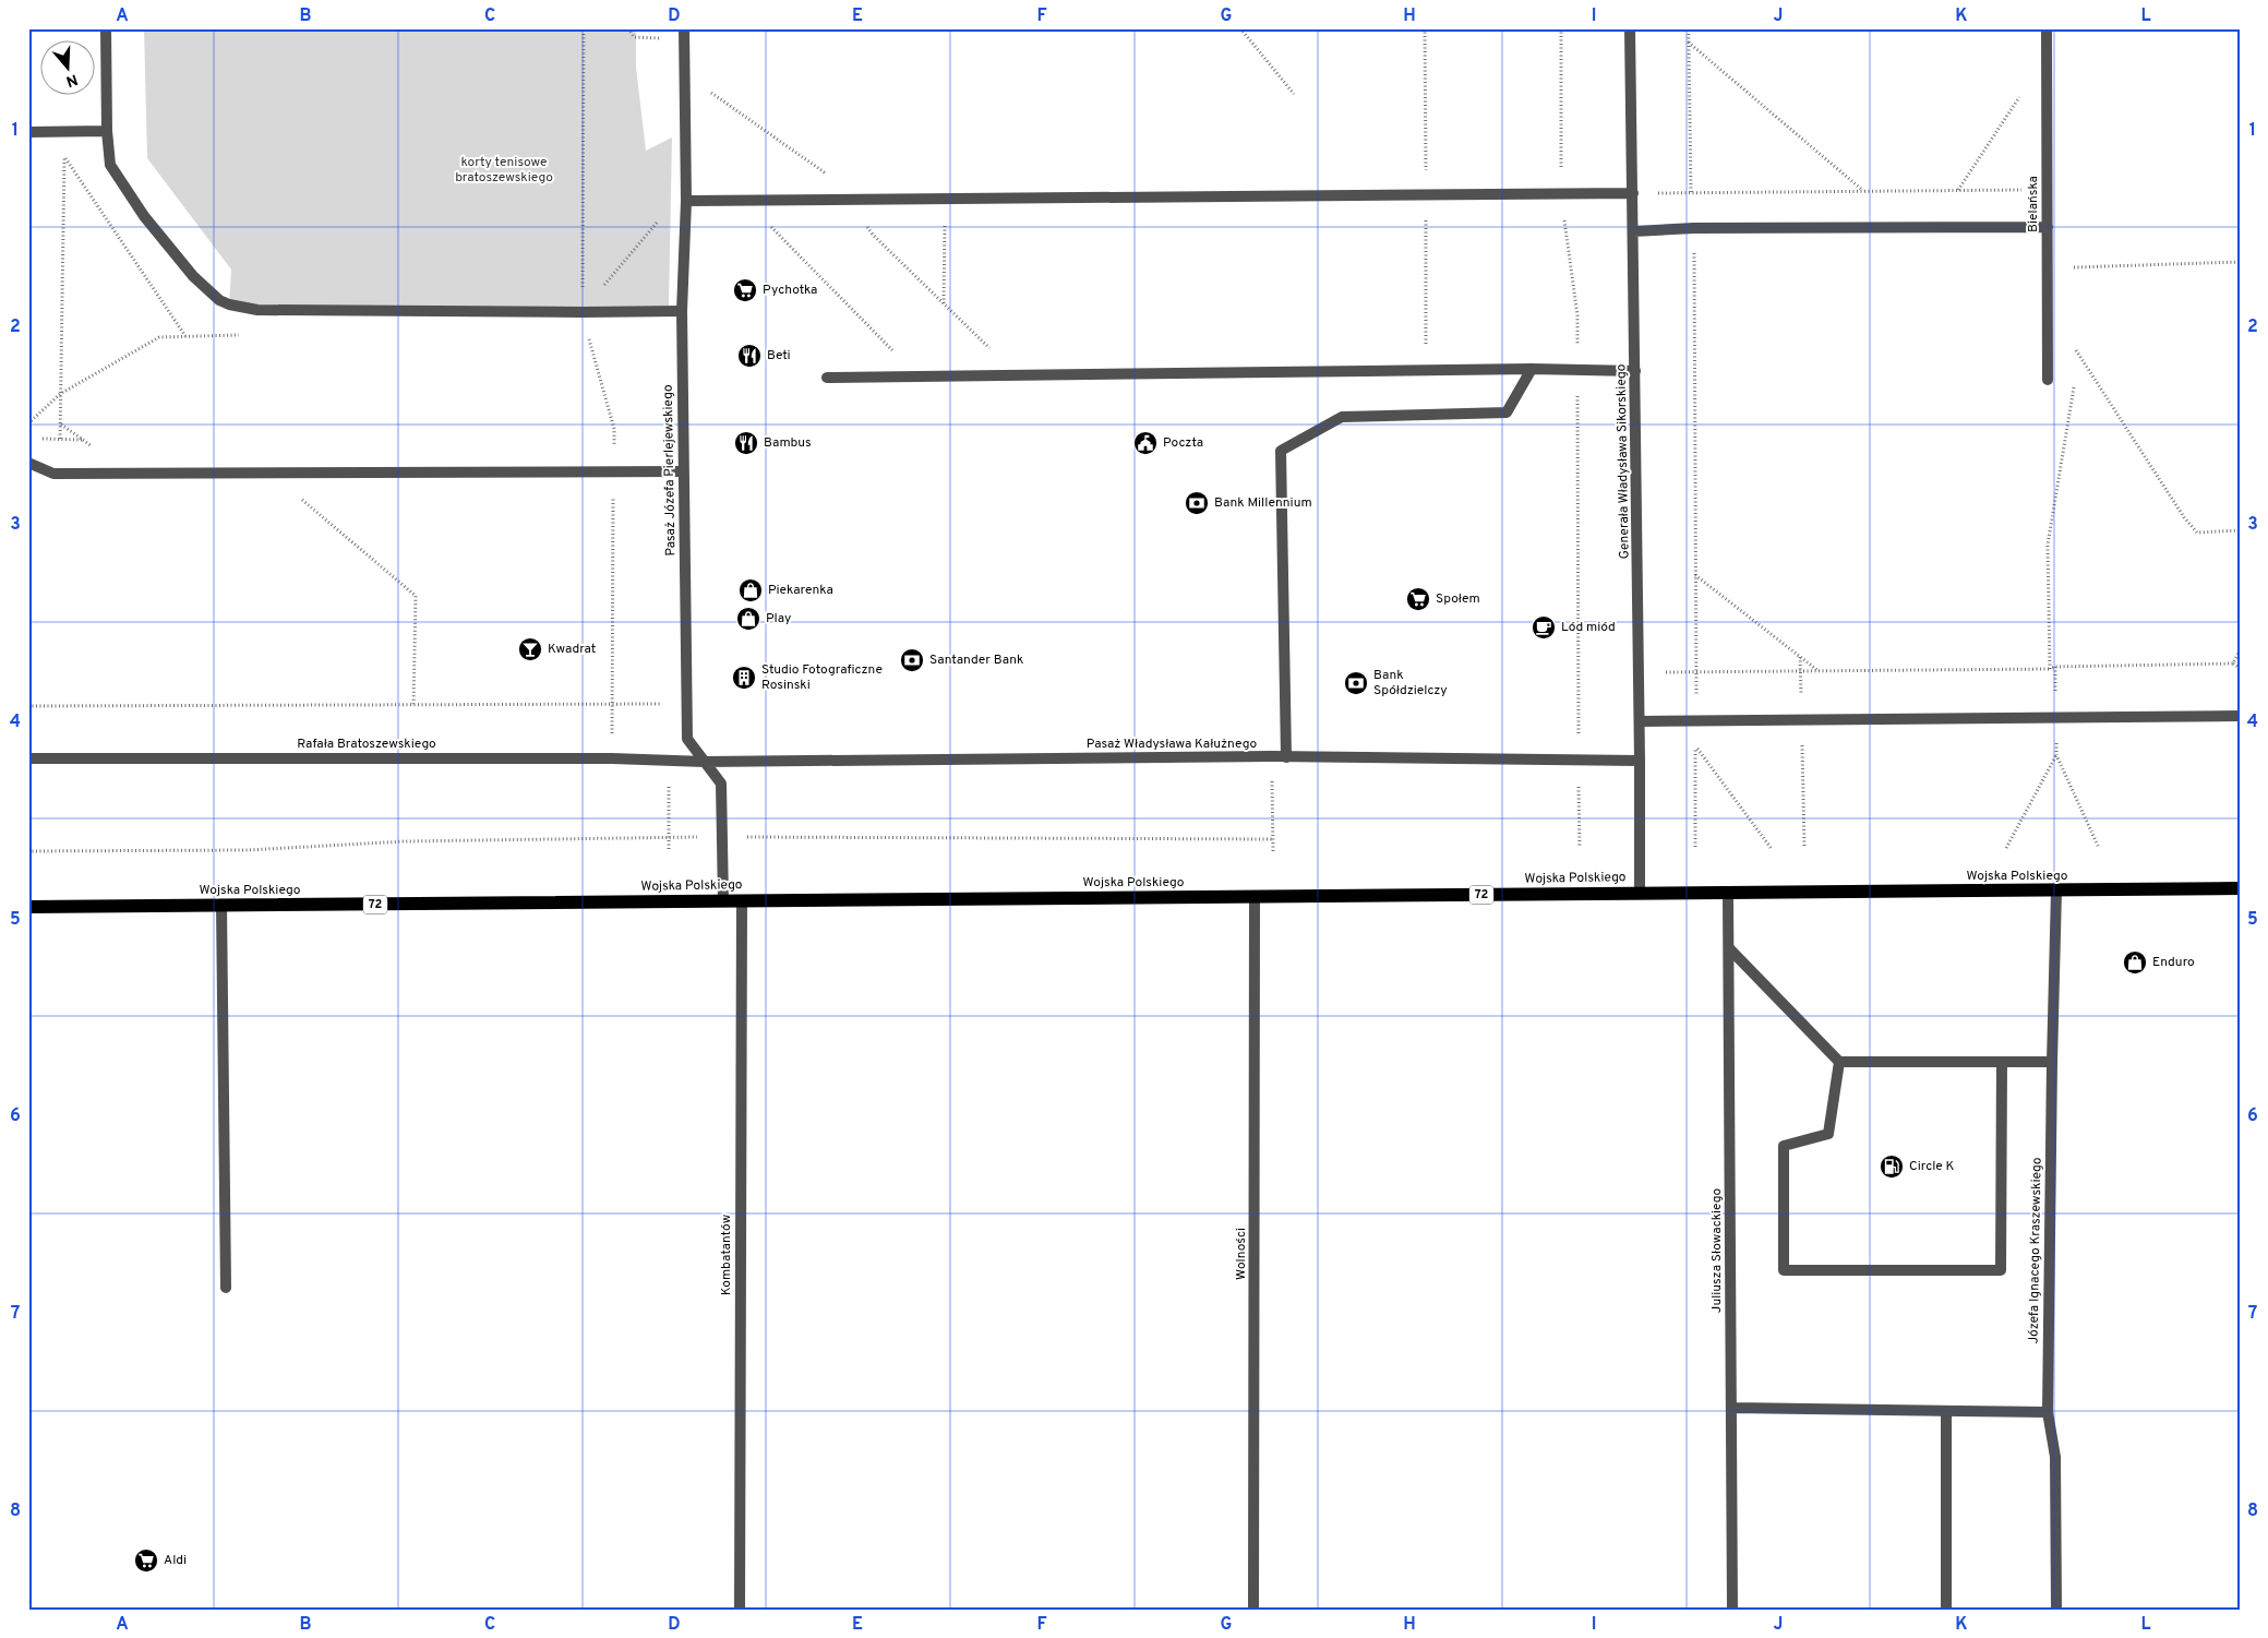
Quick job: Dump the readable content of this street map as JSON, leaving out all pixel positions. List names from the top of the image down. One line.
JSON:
{"streets":{"main road":["Wojska Polskiego","72"],"street":["Bielańska","Generała Władysława Sikorskiego","Pasaż Józefa Pierlejewskiego","Rafała Bratoszewskiego","Pasaż Władysława Kałużnego","Juliusza Słowackiego","Józefa Ignacego Kraszewskiego","Wolności","Kombatantów"]},"crossings":[["Generała Władysława Sikorskiego","Pasaż Władysława Kałużnego"],["Generała Władysława Sikorskiego","Wojska Polskiego"],["Pasaż Józefa Pierlejewskiego","Rafała Bratoszewskiego"],["Pasaż Józefa Pierlejewskiego","Pasaż Władysława Kałużnego"],["Pasaż Józefa Pierlejewskiego","Wojska Polskiego"],["Rafała Bratoszewskiego","Pasaż Władysława Kałużnego"],["Wojska Polskiego","Juliusza Słowackiego"],["Wojska Polskiego","Józefa Ignacego Kraszewskiego"],["Wojska Polskiego","Wolności"],["Wojska Polskiego","Kombatantów"]],"parks":["korty tenisowe bratoszewskiego"],"places":{"supermarket":["Pychotka","Społem","Aldi"],"restaurant":["Beti","Bambus"],"public building":["Poczta"],"bank":["Bank Millennium","Santander Bank","Bank Spółdzielczy"],"shop":["Piekarenka","Play","Enduro"],"cafe":["Lód miód"],"bar":["Kwadrat"],"building":["Studio Fotograficzne Rosinski"],"fuel station":["Circle K"]},"north":"bottom","grid":{"columns":["A","B","C","D","E","F","G","H","I","J","K","L"],"rows":["1","2","3","4","5","6","7","8"]}}
